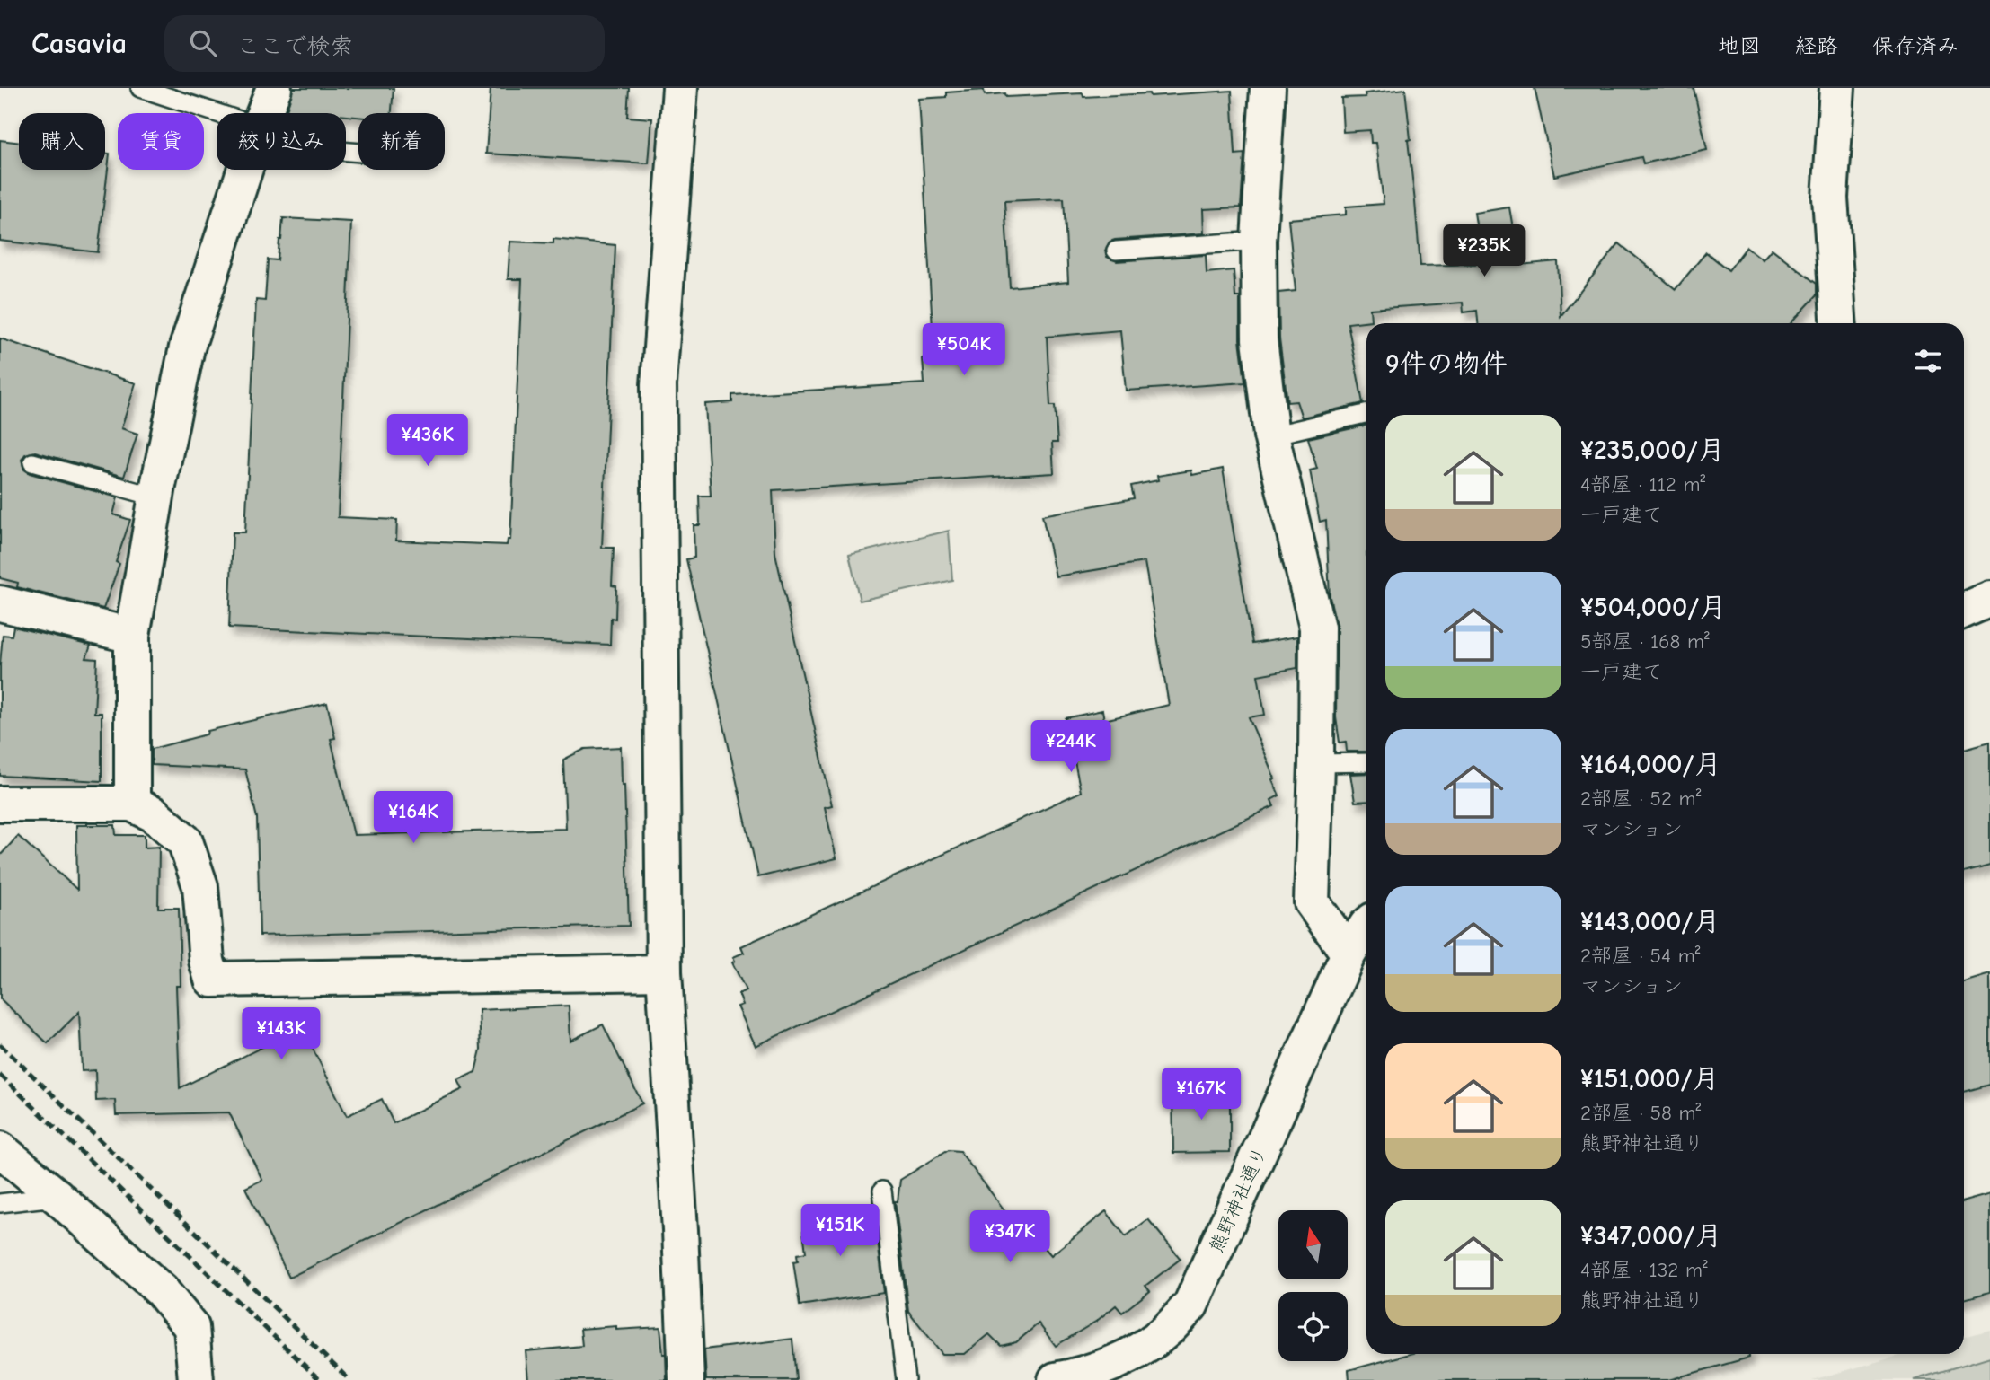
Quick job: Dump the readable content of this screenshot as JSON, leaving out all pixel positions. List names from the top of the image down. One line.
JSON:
{"streets":{"street":["熊野神社通り"]},"north":"top","page":{"header":"Casavia","search":"ここで検索","nav":["地図","経路","保存済み"],"chip":["購入","賃貸","絞り込み","新着"],"price":["¥235K","¥504K","¥436K","¥244K","¥164K","¥143K","¥167K","¥151K","¥347K"],"heading":"9件の物件","list":[{"name":"¥235,000/月","note":"4部屋 · 112 m² · 一戸建て"},{"name":"¥504,000/月","note":"5部屋 · 168 m² · 一戸建て"},{"name":"¥164,000/月","note":"2部屋 · 52 m² · マンション"},{"name":"¥143,000/月","note":"2部屋 · 54 m² · マンション"},{"name":"¥151,000/月","note":"2部屋 · 58 m² · 熊野神社通り"},{"name":"¥347,000/月","note":"4部屋 · 132 m² · 熊野神社通り"}]}}
